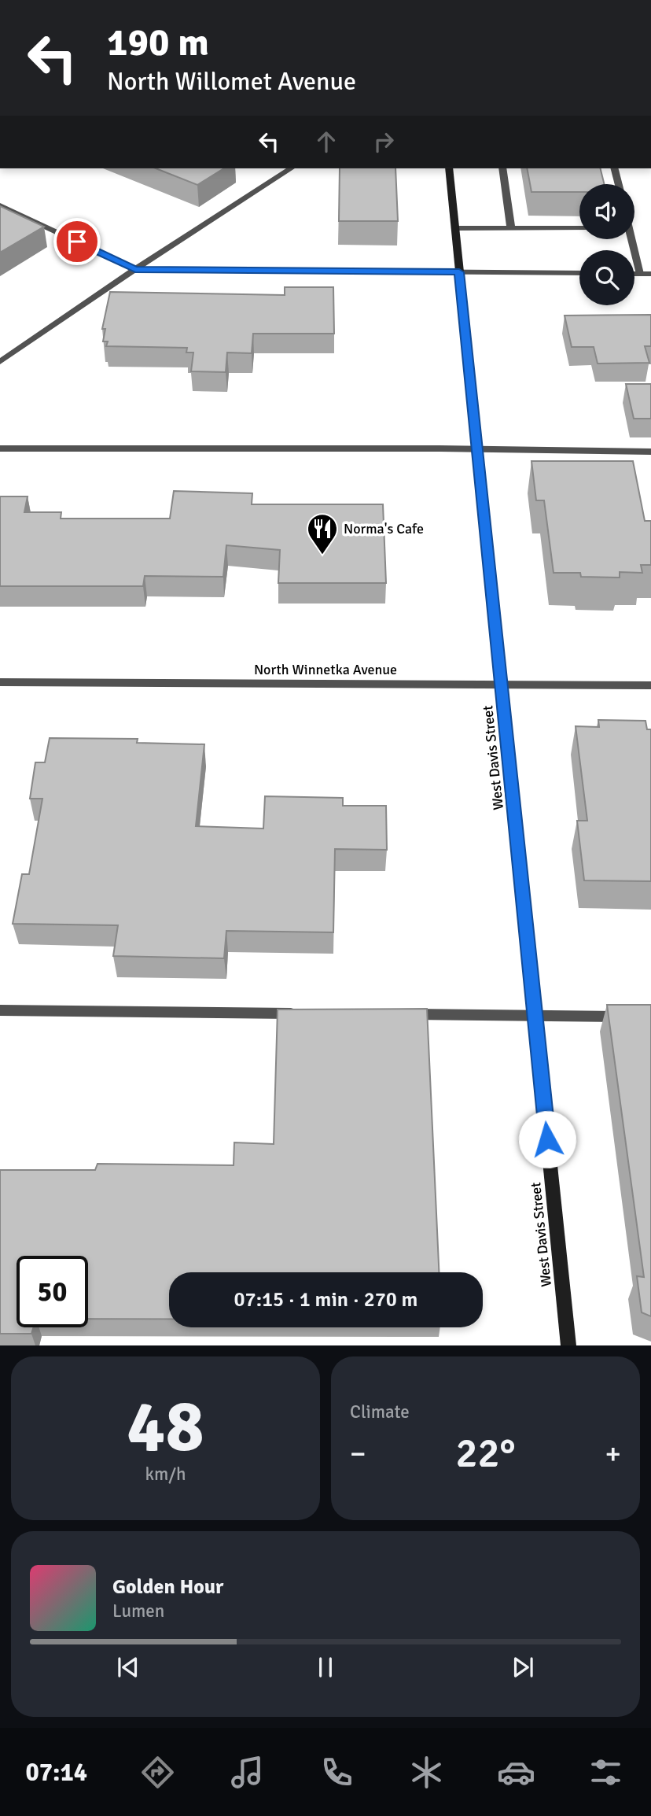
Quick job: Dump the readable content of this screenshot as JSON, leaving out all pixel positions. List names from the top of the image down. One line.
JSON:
{"streets":{"main road":["West Davis Street"],"street":["North Winnetka Avenue"]},"crossings":[["North Winnetka Avenue","West Davis Street"]],"places":{"restaurant":["Norma's Cafe"]},"page":{"turn":["190 m","North Willomet Avenue"],"limit":"50","trip":"07:15 · 1 min · 270 m","tile":[["48","km/h"],"Climate"],"heat":["−","22°","+"],"song":["Golden Hour","Lumen"],"tabs":"07:14"}}
